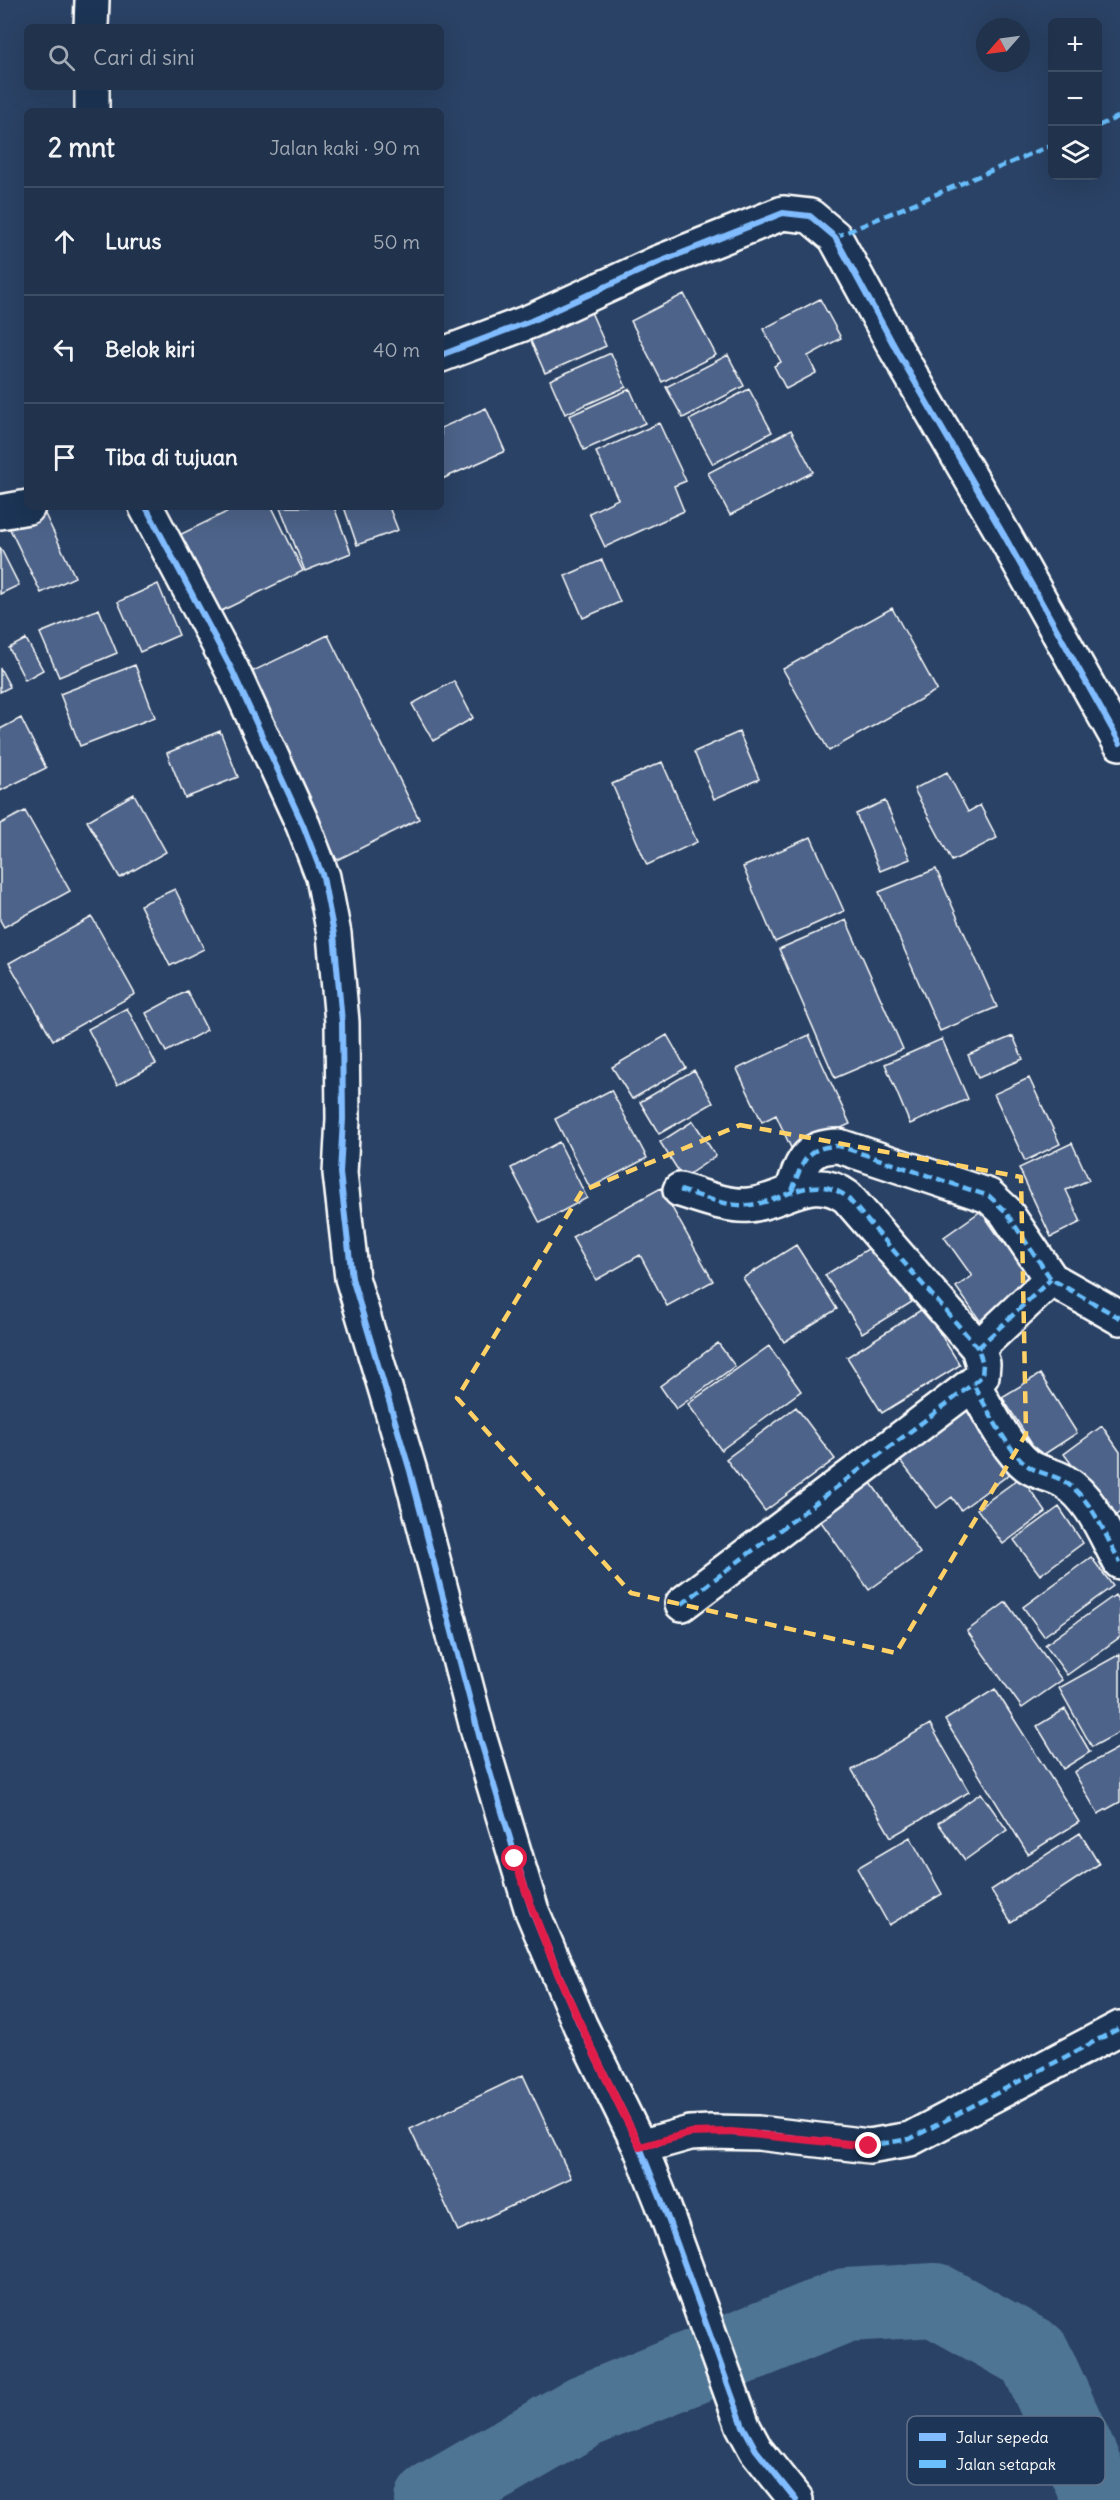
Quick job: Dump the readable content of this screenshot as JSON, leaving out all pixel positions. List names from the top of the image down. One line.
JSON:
{"legend":["Jalur sepeda","Jalan setapak"],"north":"bottom left","page":{"map_buttons":["+","−"],"search":"Cari di sini","heading":["2 mnt","Jalan kaki · 90 m"],"list":[["Lurus","50 m"],["Belok kiri","40 m"],"Tiba di tujuan"]}}
